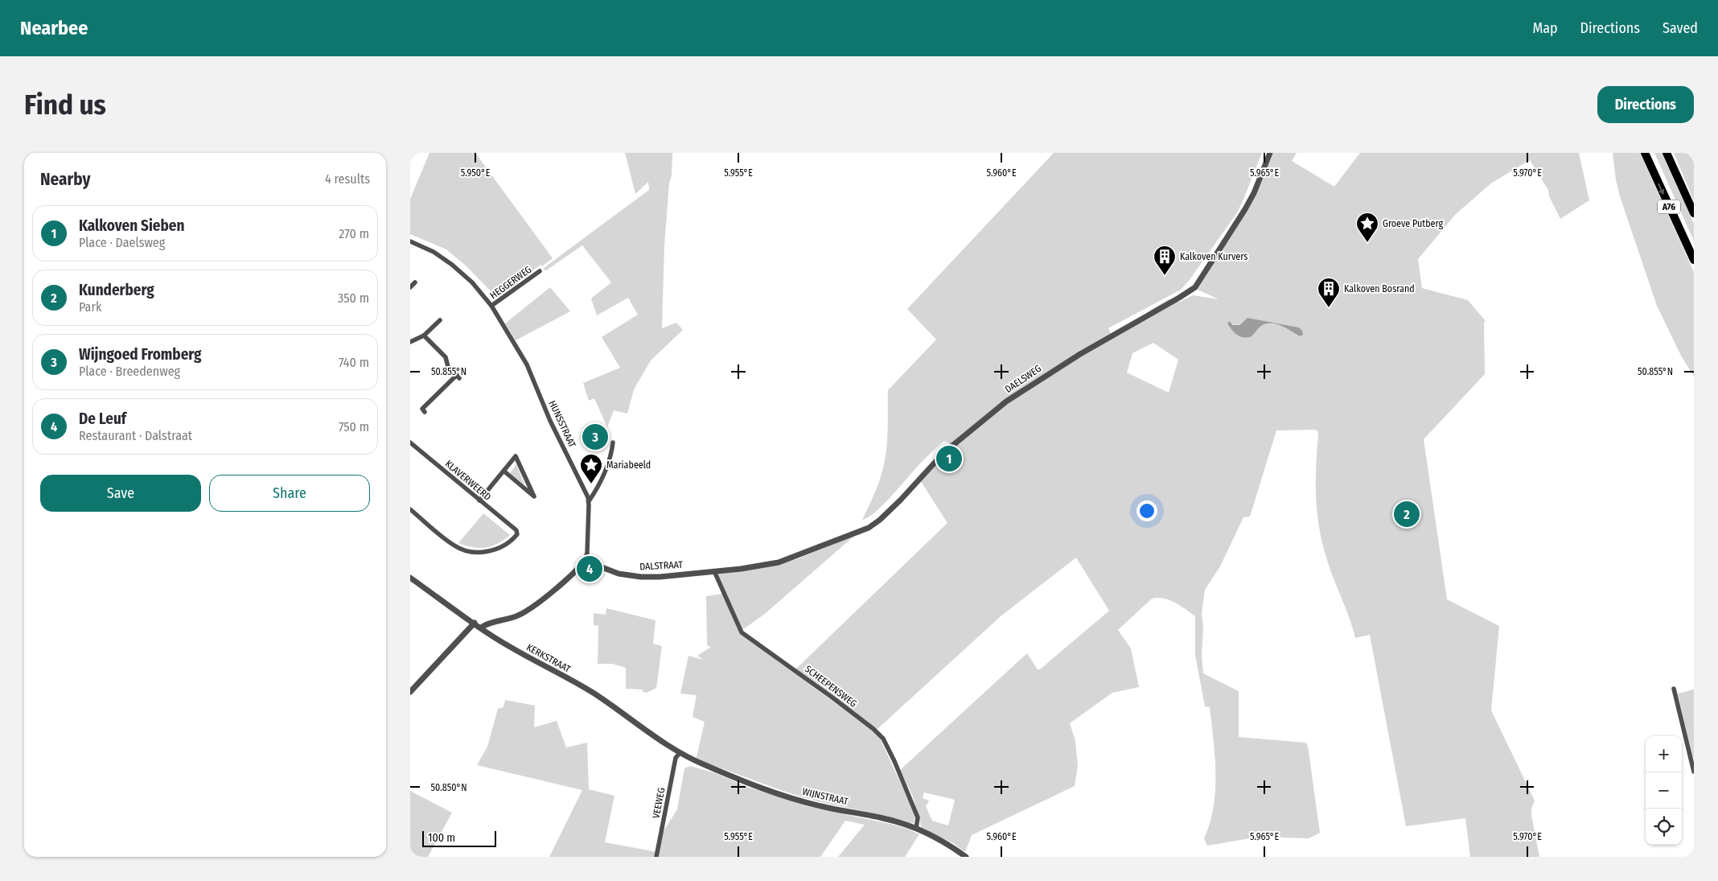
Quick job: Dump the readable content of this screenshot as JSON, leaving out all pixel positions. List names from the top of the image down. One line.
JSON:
{"streets":{"highway":["A76"],"street":["HEGGERWEG","DAELSWEG","HUNSSTRAAT","KLAVERWEERD","DALSTRAAT","KERKSTRAAT","SCHEEPENSWEG","WIJNSTRAAT","VEEWEG"]},"crossings":[["HEGGERWEG","HUNSSTRAAT"],["DAELSWEG","DALSTRAAT"],["HUNSSTRAAT","DALSTRAAT"],["DALSTRAAT","SCHEEPENSWEG"],["KERKSTRAAT","WIJNSTRAAT"],["KERKSTRAAT","VEEWEG"],["SCHEEPENSWEG","WIJNSTRAAT"],["WIJNSTRAAT","VEEWEG"]],"places":{"place":["Groeve Putberg","Mariabeeld"],"building":["Kalkoven Kurvers","Kalkoven Bosrand"]},"scale_bar":"100 m","page":{"header":"Nearbee","nav":["Map","Directions","Saved"],"buttons":["Directions",["Save","Share"]],"title":"Find us","heading":["Nearby","4 results"],"list":[{"mark":"1","name":"Kalkoven Sieben","note":"Place · Daelsweg","value":"270 m"},{"mark":"2","name":"Kunderberg","note":"Park","value":"350 m"},{"mark":"3","name":"Wijngoed Fromberg","note":"Place · Breedenweg","value":"740 m"},{"mark":"4","name":"De Leuf","note":"Restaurant · Dalstraat","value":"750 m"}],"pins":["3","1","2","4"],"map_buttons":["+","−"],"scale":"100 m"},"coordinates":["5.950°E","5.955°E","5.960°E","5.965°E","5.970°E","50.855°N","50.850°N"]}
